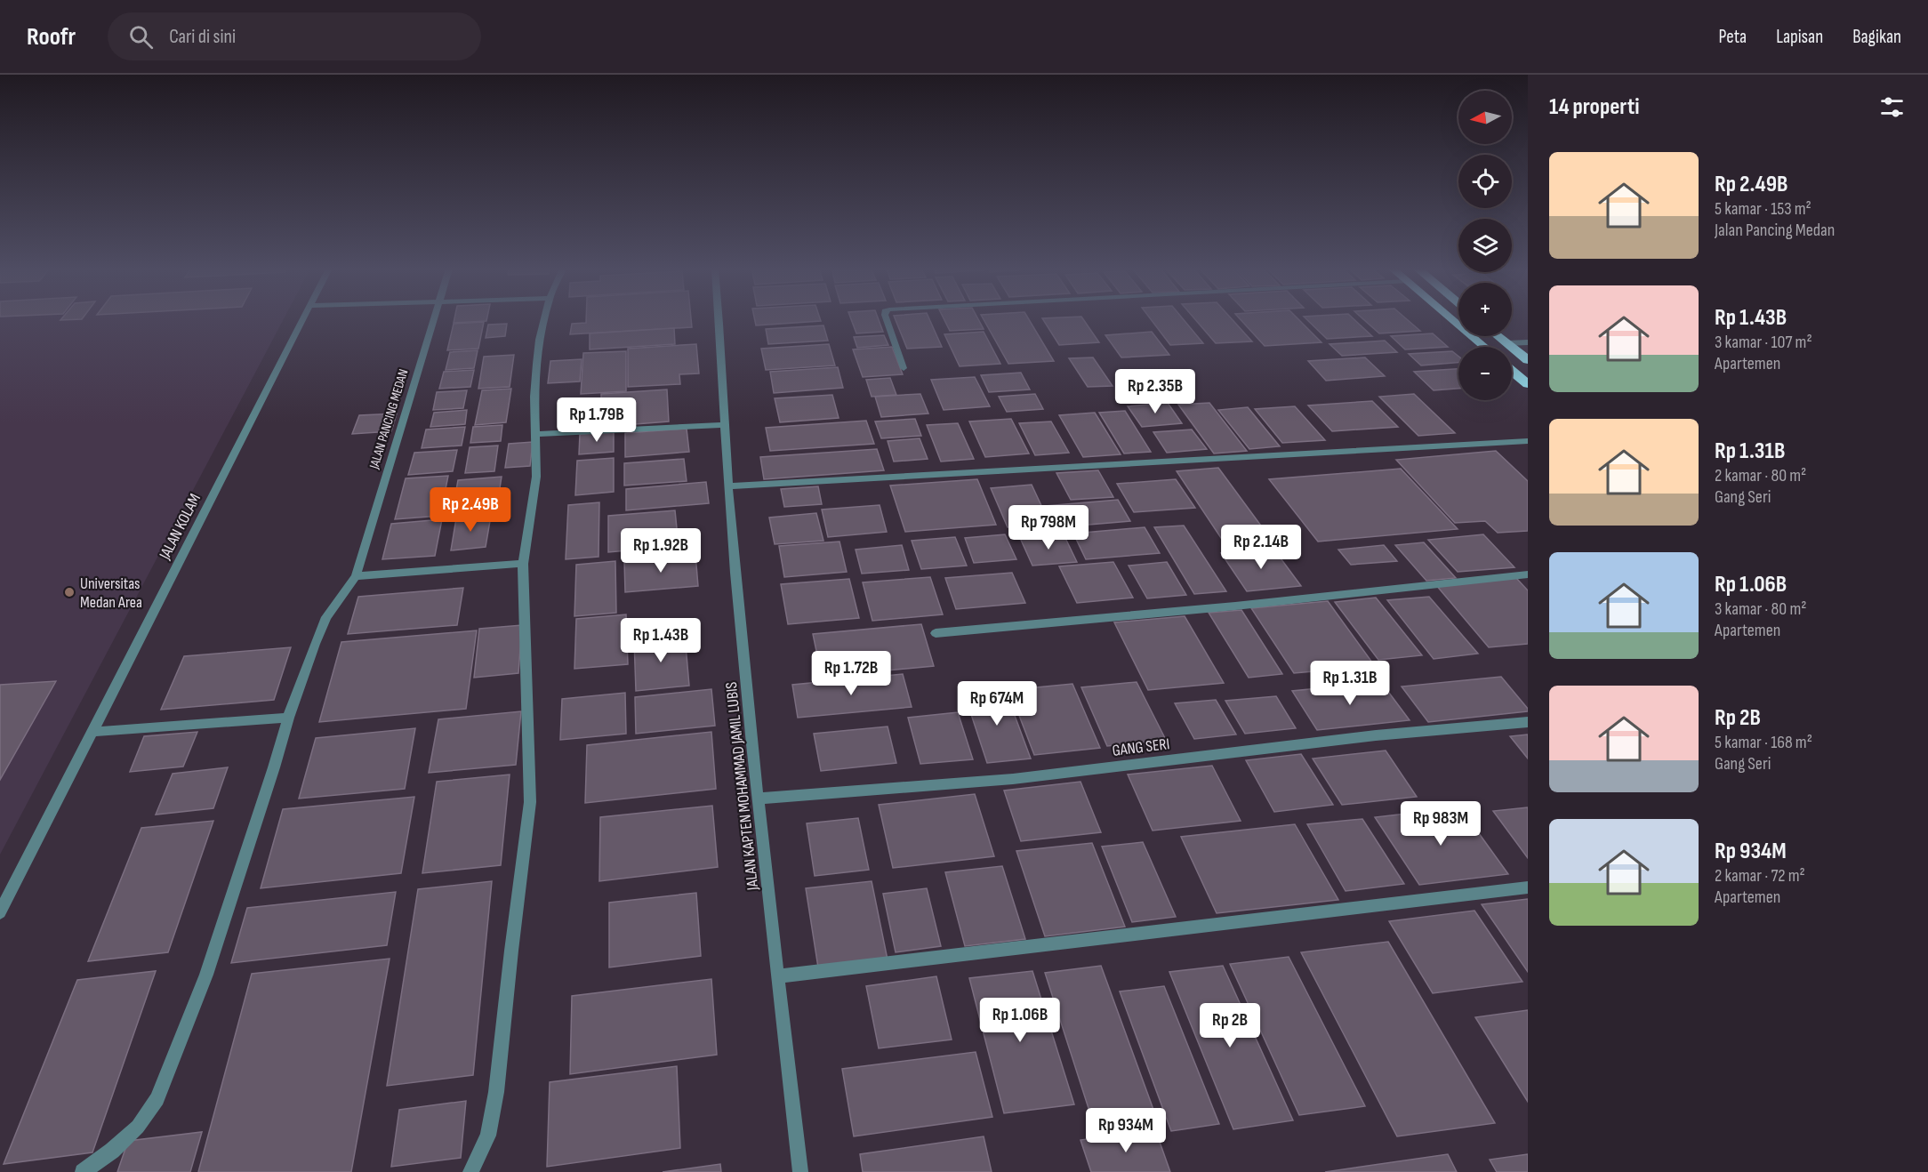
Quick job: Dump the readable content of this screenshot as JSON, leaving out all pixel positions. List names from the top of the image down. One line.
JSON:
{"streets":{"street":["JALAN PANCING MEDAN","JALAN KOLAM","GANG SERI","JALAN KAPTEN MOHAMMAD JAMIL LUBIS"]},"crossings":[["GANG SERI","JALAN KAPTEN MOHAMMAD JAMIL LUBIS"]],"places":["Universitas Medan Area"],"north":"left","page":{"header":"Roofr","search":"Cari di sini","nav":["Peta","Lapisan","Bagikan"],"heading":"14 properti","map_buttons":["+","−"],"list":[{"name":"Rp 2.49B","note":"5 kamar · 153 m² · Jalan Pancing Medan"},{"name":"Rp 1.43B","note":"3 kamar · 107 m² · Apartemen"},{"name":"Rp 1.31B","note":"2 kamar · 80 m² · Gang Seri"},{"name":"Rp 1.06B","note":"3 kamar · 80 m² · Apartemen"},{"name":"Rp 2B","note":"5 kamar · 168 m² · Gang Seri"},{"name":"Rp 934M","note":"2 kamar · 72 m² · Apartemen"}],"price":["Rp 2.35B","Rp 1.79B","Rp 2.49B","Rp 798M","Rp 2.14B","Rp 1.92B","Rp 1.43B","Rp 1.72B","Rp 1.31B","Rp 674M","Rp 983M","Rp 1.06B","Rp 2B","Rp 934M"]}}
